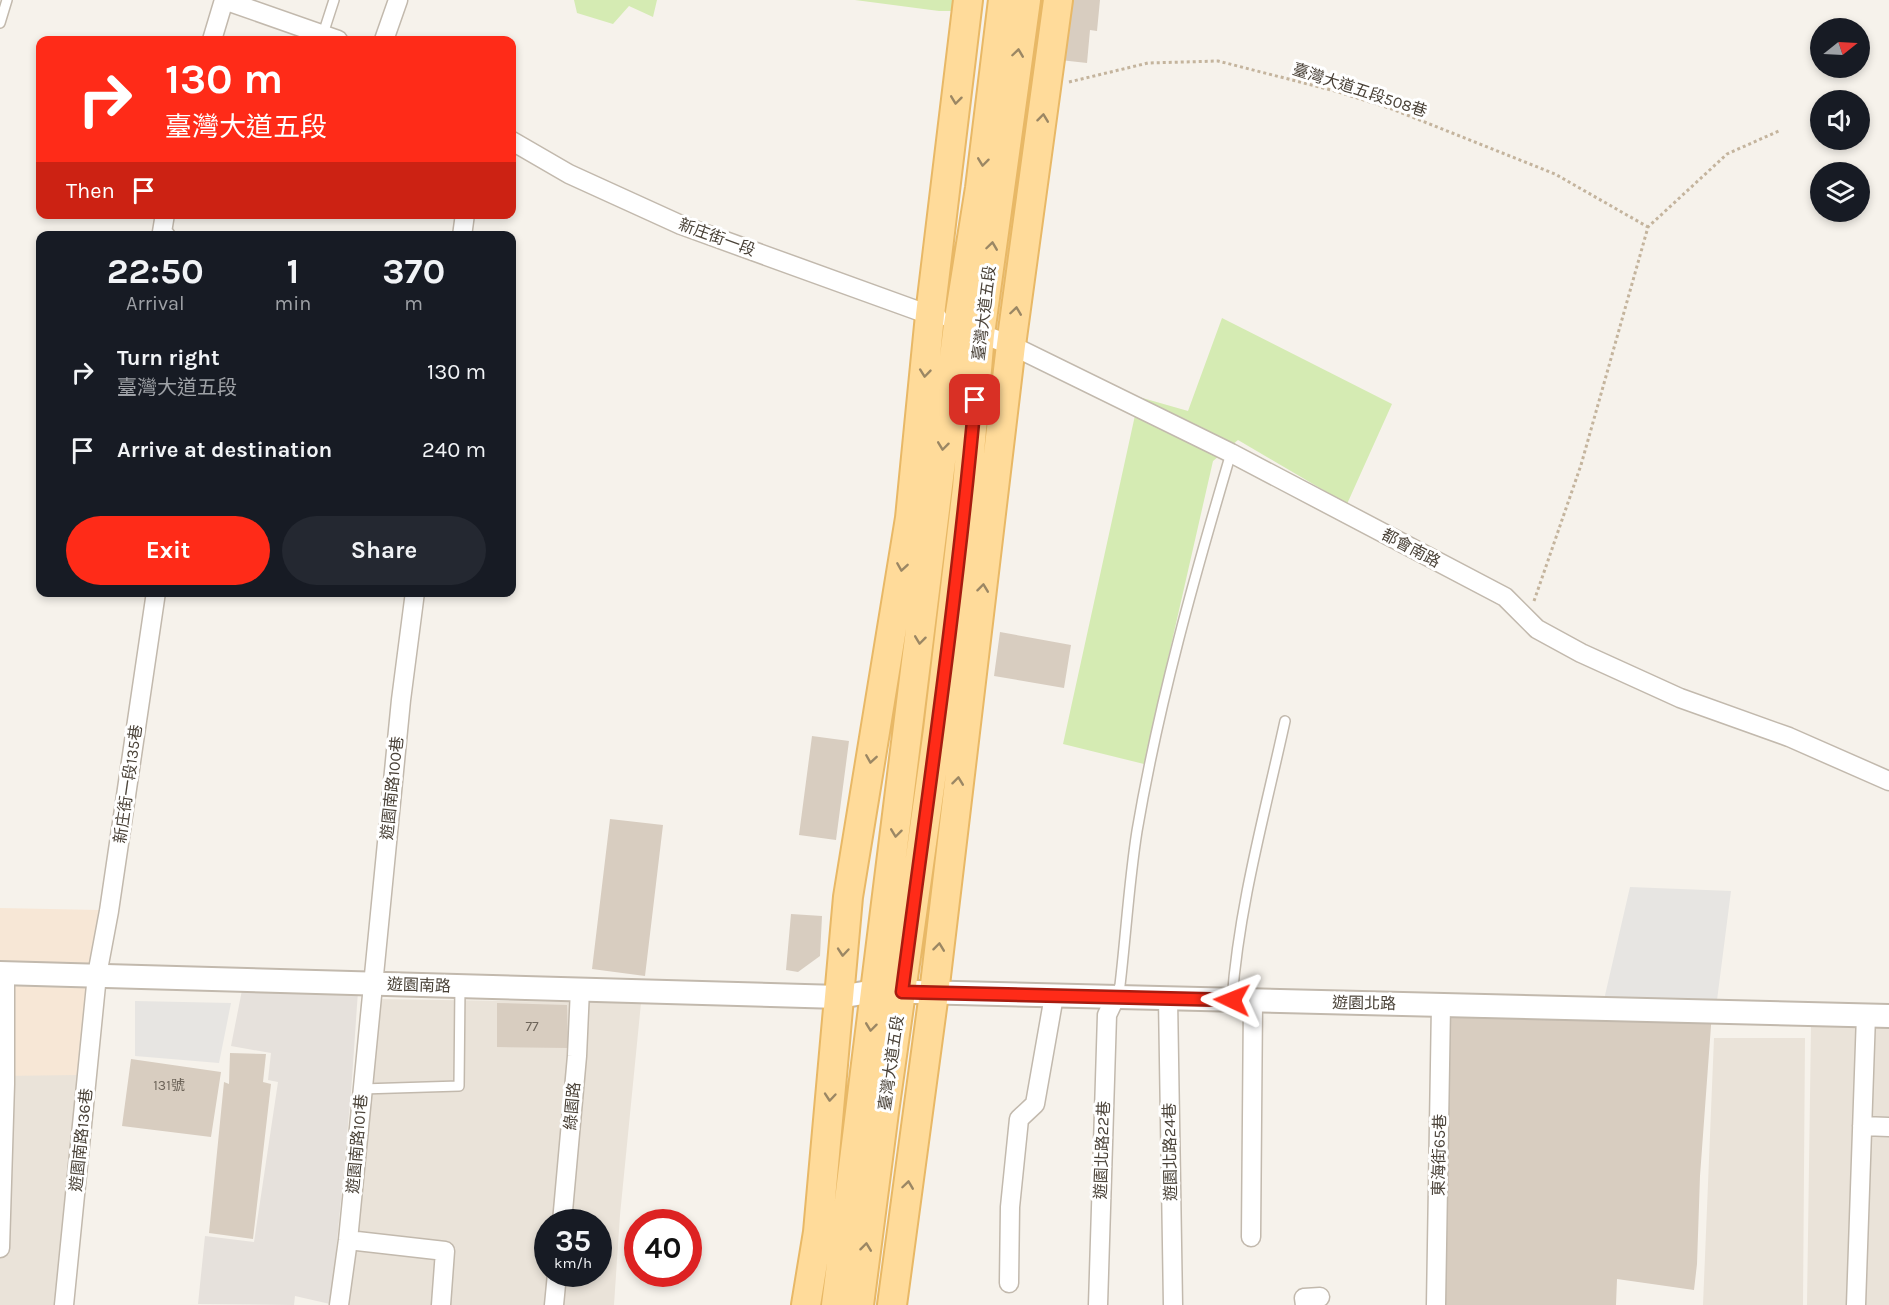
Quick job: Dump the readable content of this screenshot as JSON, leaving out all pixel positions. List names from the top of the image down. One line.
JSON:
{"streets":{"main road":["臺灣大道五段"],"street":["新庄街一段","都會南路","新庄街一段135巷","遊園南路100巷","遊園南路","遊園北路","綠園路","遊園南路136巷","遊園南路101巷","遊園北路22巷","遊園北路24巷","東海街65巷"],"path":["臺灣大道五段508巷"]},"crossings":[["臺灣大道五段508巷","臺灣大道五段"],["新庄街一段","都會南路"],["臺灣大道五段","都會南路"],["臺灣大道五段","遊園北路"],["新庄街一段135巷","遊園南路"],["新庄街一段135巷","遊園南路136巷"],["遊園南路100巷","遊園南路"],["遊園南路100巷","遊園南路101巷"],["遊園南路","遊園北路"],["遊園南路","綠園路"],["遊園南路","遊園南路136巷"],["遊園南路","遊園南路101巷"],["遊園北路","遊園北路22巷"],["遊園北路","遊園北路24巷"],["遊園北路","東海街65巷"]],"house_numbers":["77","131號"],"north":"right","page":{"turn":["130 m","臺灣大道五段"],"then":"Then","eta":["22:50","Arrival","1","min","370","m"],"list":[{"name":"Turn right","note":"臺灣大道五段","value":"130 m"},{"name":"Arrive at destination","value":"240 m"}],"buttons":["Exit","Share"],"speed":"35 km/h","limit":"40"}}
